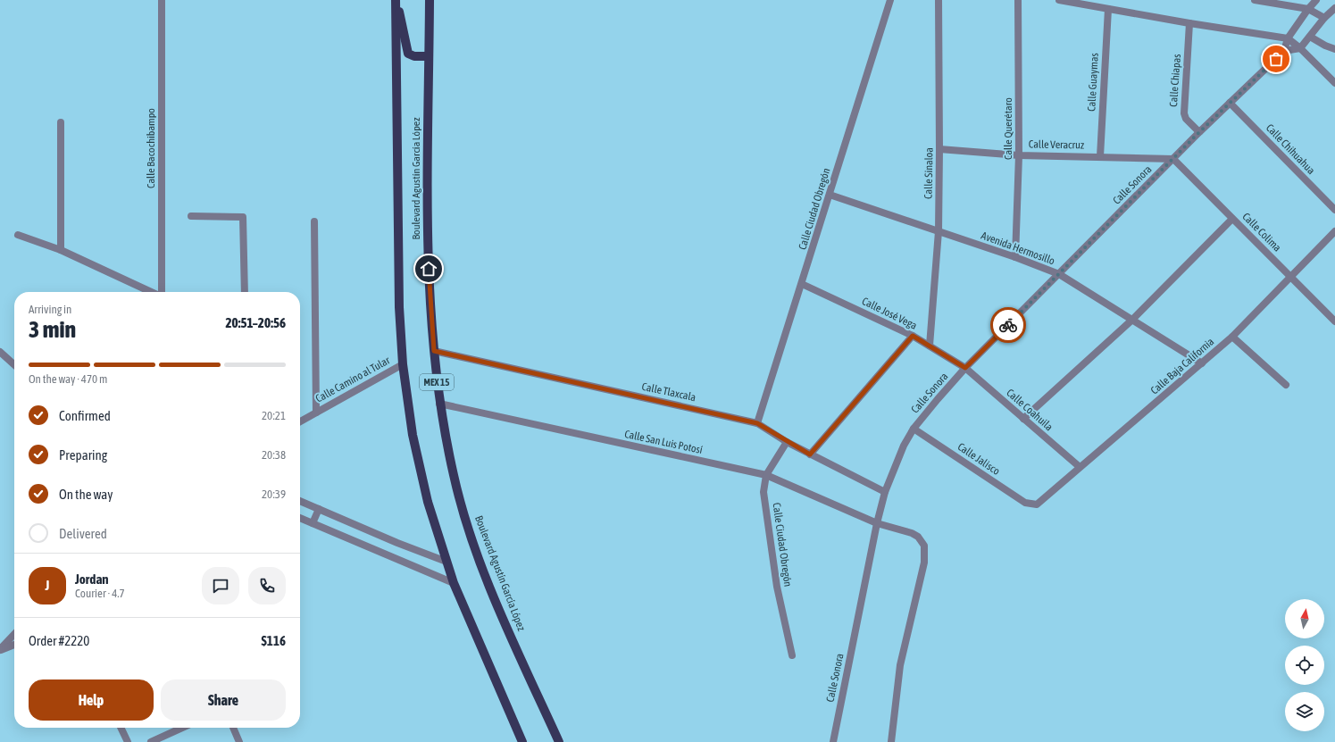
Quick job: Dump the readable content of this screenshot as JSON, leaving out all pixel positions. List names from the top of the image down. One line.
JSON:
{"streets":{"main road":["Boulevard Agustín García López","MEX 15"],"street":["Calle Chiapas","Calle Guaymas","Calle Querétaro","Calle Veracruz","Calle Bacochibampo","Calle Chihuahua","Calle Sinaloa","Calle Sonora","Calle Ciudad Obregón","Calle Colima","Avenida Hermosillo","Calle José Vega","Calle Baja California","Calle Camino al Tular","Calle Tlaxcala","Calle Coahuila","Calle San Luis Potosí","Calle Jalisco"]},"crossings":[["Calle Chiapas","Calle Sonora"],["Calle Guaymas","Calle Veracruz"],["Calle Querétaro","Calle Veracruz"],["Calle Querétaro","Avenida Hermosillo"],["Calle Veracruz","Calle Sinaloa"],["Calle Veracruz","Calle Sonora"],["Calle Veracruz","Calle Colima"],["Calle Chihuahua","Calle Sonora"],["Calle Sinaloa","Avenida Hermosillo"],["Calle Sinaloa","Calle José Vega"],["Boulevard Agustín García López","Calle Camino al Tular"],["Boulevard Agustín García López","Calle Tlaxcala"],["Boulevard Agustín García López","Calle San Luis Potosí"],["Calle Sonora","Calle Colima"],["Calle Sonora","Avenida Hermosillo"],["Calle Sonora","Calle José Vega"],["Calle Sonora","Calle Tlaxcala"],["Calle Sonora","Calle Coahuila"],["Calle Sonora","Calle San Luis Potosí"],["Calle Sonora","Calle Jalisco"],["Calle Ciudad Obregón","Avenida Hermosillo"],["Calle Ciudad Obregón","Calle José Vega"],["Calle Ciudad Obregón","Calle Tlaxcala"],["Calle Ciudad Obregón","Calle San Luis Potosí"],["Calle Colima","Calle Baja California"],["Avenida Hermosillo","Calle Baja California"],["Calle José Vega","Calle Coahuila"],["Calle Baja California","Calle Coahuila"],["Calle Baja California","Calle Jalisco"]],"north":"top","page":{"heading":["3 min","Arriving in","20:51–20:56"],"panel":["Jordan","Courier · 4.7","Order #2220","$116"],"bar":"On the way · 470 m","list":[["Confirmed","20:21"],["Preparing","20:38"],["On the way","20:39"],"Delivered"],"round":"J","buttons":["Help","Share"]}}
